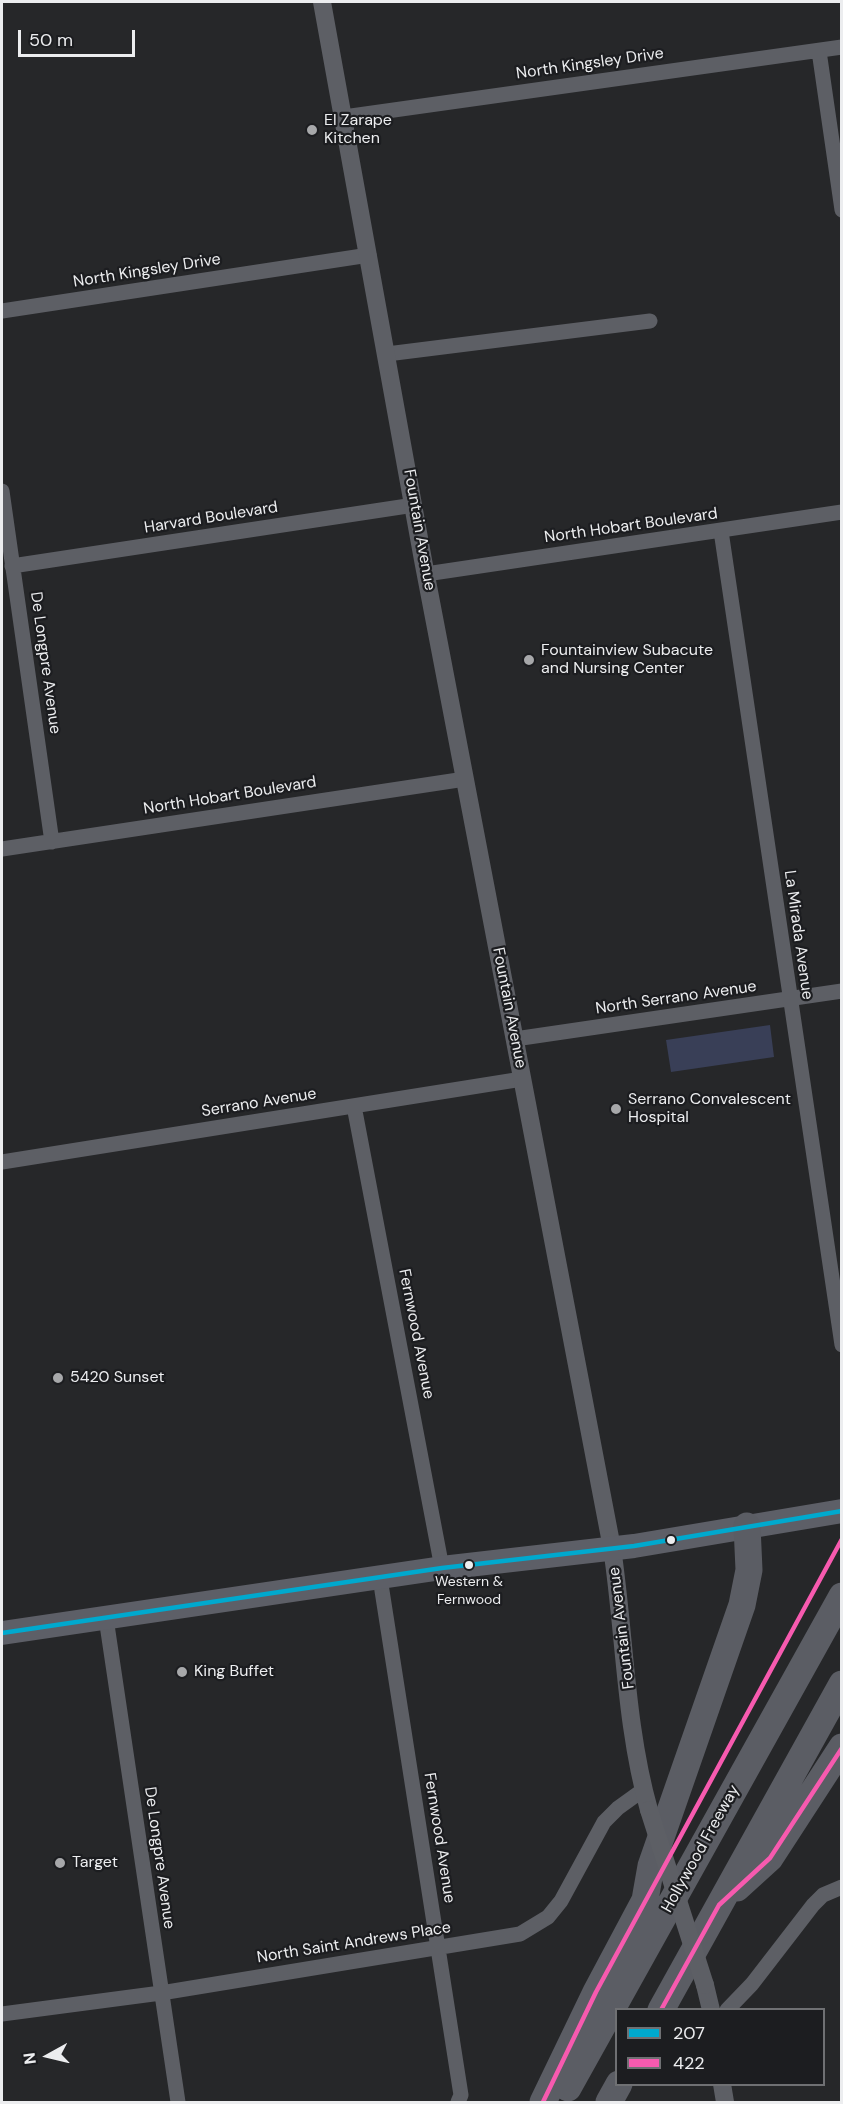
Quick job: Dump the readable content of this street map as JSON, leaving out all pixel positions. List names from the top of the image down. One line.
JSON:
{"streets":{"highway":["Hollywood Freeway"],"street":["North Kingsley Drive","Harvard Boulevard","North Hobart Boulevard","Fountain Avenue","De Longpre Avenue","La Mirada Avenue","North Serrano Avenue","Serrano Avenue","Fernwood Avenue","North Saint Andrews Place"]},"crossings":[["North Kingsley Drive","Fountain Avenue"],["Harvard Boulevard","Fountain Avenue"],["Harvard Boulevard","De Longpre Avenue"],["North Hobart Boulevard","Fountain Avenue"],["North Hobart Boulevard","De Longpre Avenue"],["North Hobart Boulevard","La Mirada Avenue"],["Fountain Avenue","North Serrano Avenue"],["Fountain Avenue","Serrano Avenue"],["Fountain Avenue","North Saint Andrews Place"],["De Longpre Avenue","North Saint Andrews Place"],["La Mirada Avenue","North Serrano Avenue"],["Serrano Avenue","Fernwood Avenue"],["Fernwood Avenue","North Saint Andrews Place"]],"places":["El Zarape Kitchen","Fountainview Subacute and Nursing Center","Serrano Convalescent Hospital","5420 Sunset","Western & Fernwood","King Buffet","Target"],"lines":["transit line 207","transit line 422"],"legend":["207","422"],"scale_bar":"50 m","north":"left"}
